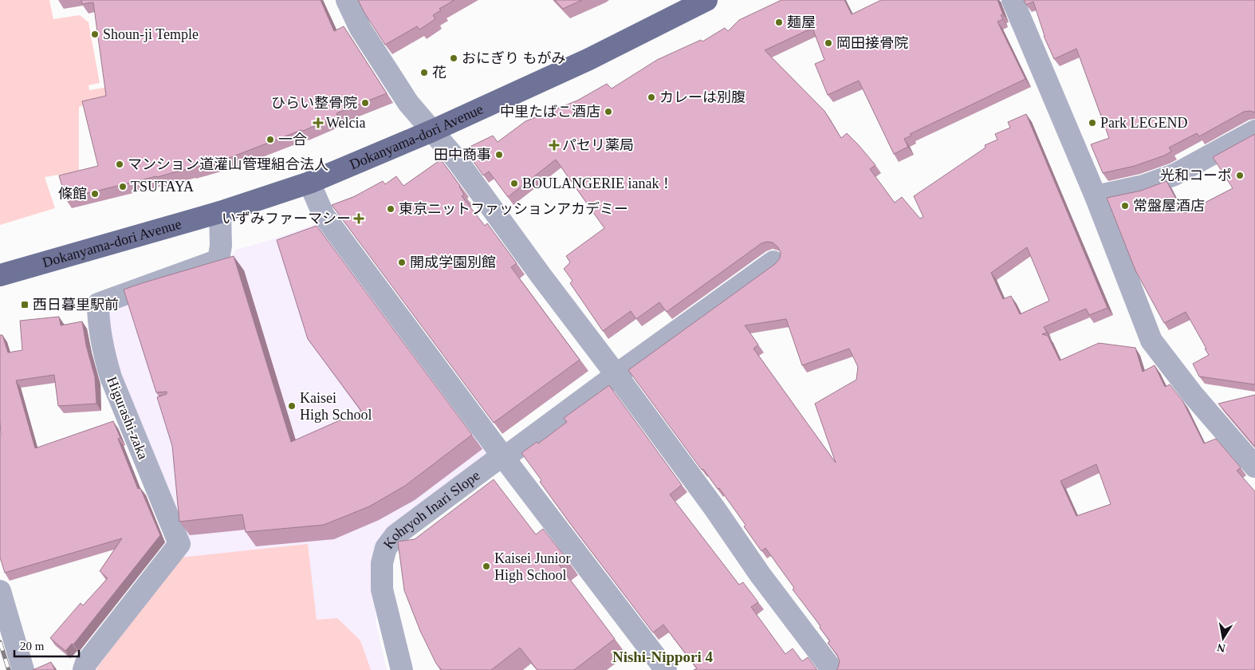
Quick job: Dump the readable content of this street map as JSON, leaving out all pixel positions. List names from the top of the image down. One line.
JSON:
{"streets":{"main road":["Dokanyama-dori Avenue"],"street":["Higurashi-zaka","Kohryoh Inari Slope"]},"crossings":[["Dokanyama-dori Avenue","Higurashi-zaka"]],"districts":["Nishi-Nippori 4"],"places":{"other":["麺屋","Shoun-ji Temple","岡田接骨院","おにぎり もがみ","花","カレーは別腹","ひらい整骨院","中里たばこ酒店","Park LEGEND","一合","田中商事","マンション道灌山管理組合法人","光和コーポ","BOULANGERIE ianak！","TSUTAYA","條館","常盤屋酒店","東京ニットファッションアカデミー","開成学園別館","Kaisei High School","Kaisei Junior High School"],"health":["Welcia","パセリ薬局","いずみファーマシー"],"transit":["西日暮里駅前"]},"scale_bar":"20 m","north":"bottom"}
